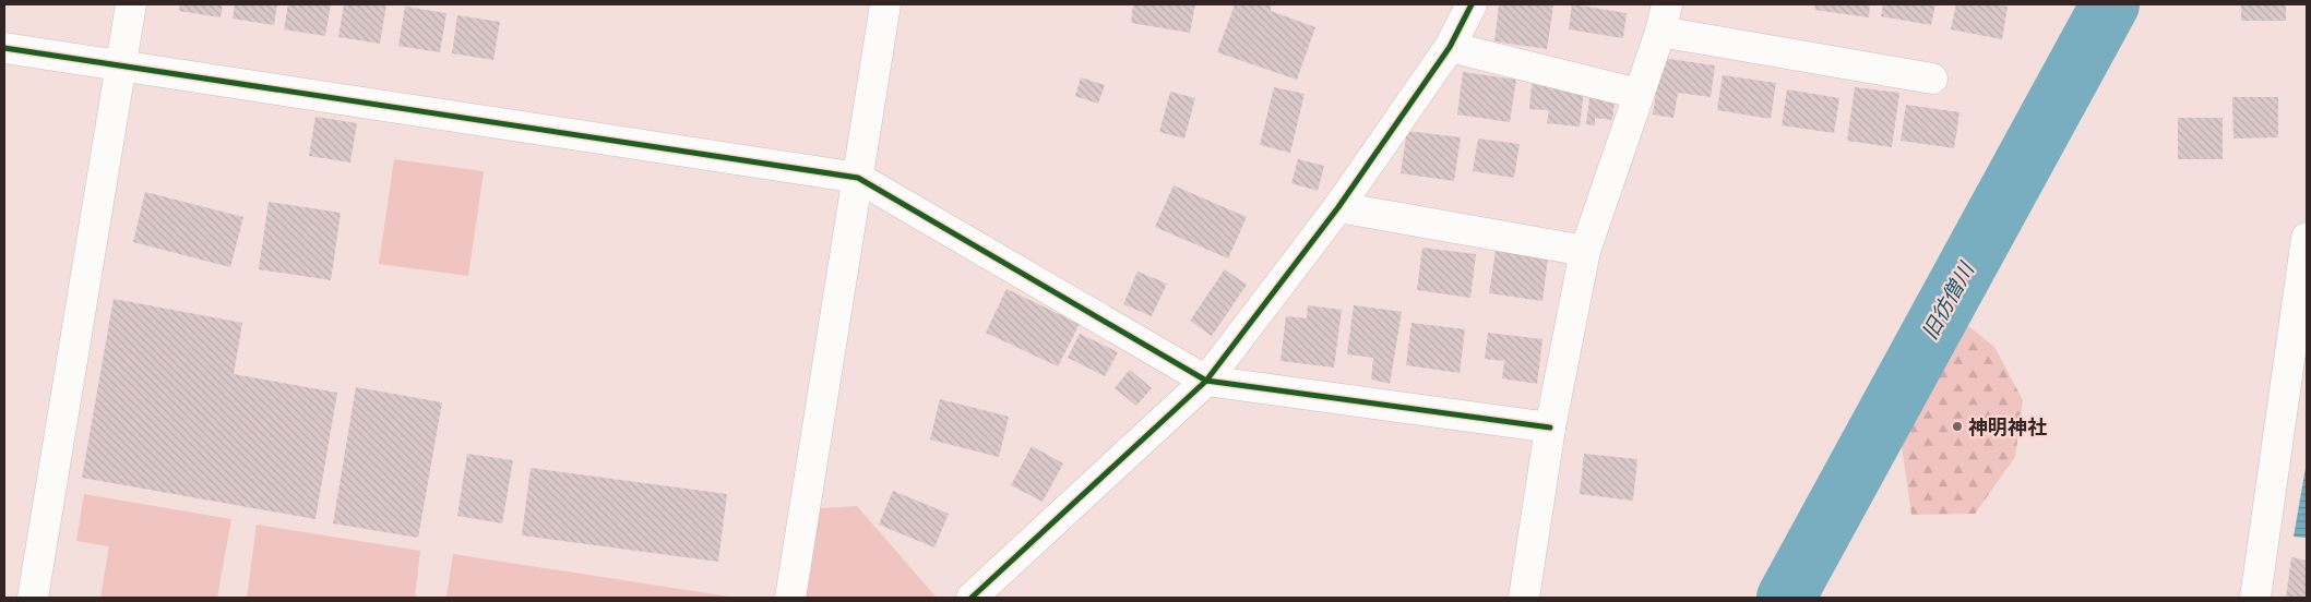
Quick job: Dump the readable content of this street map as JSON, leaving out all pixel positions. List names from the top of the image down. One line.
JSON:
{"water":["旧彷僧川"],"places":["神明神社"]}
